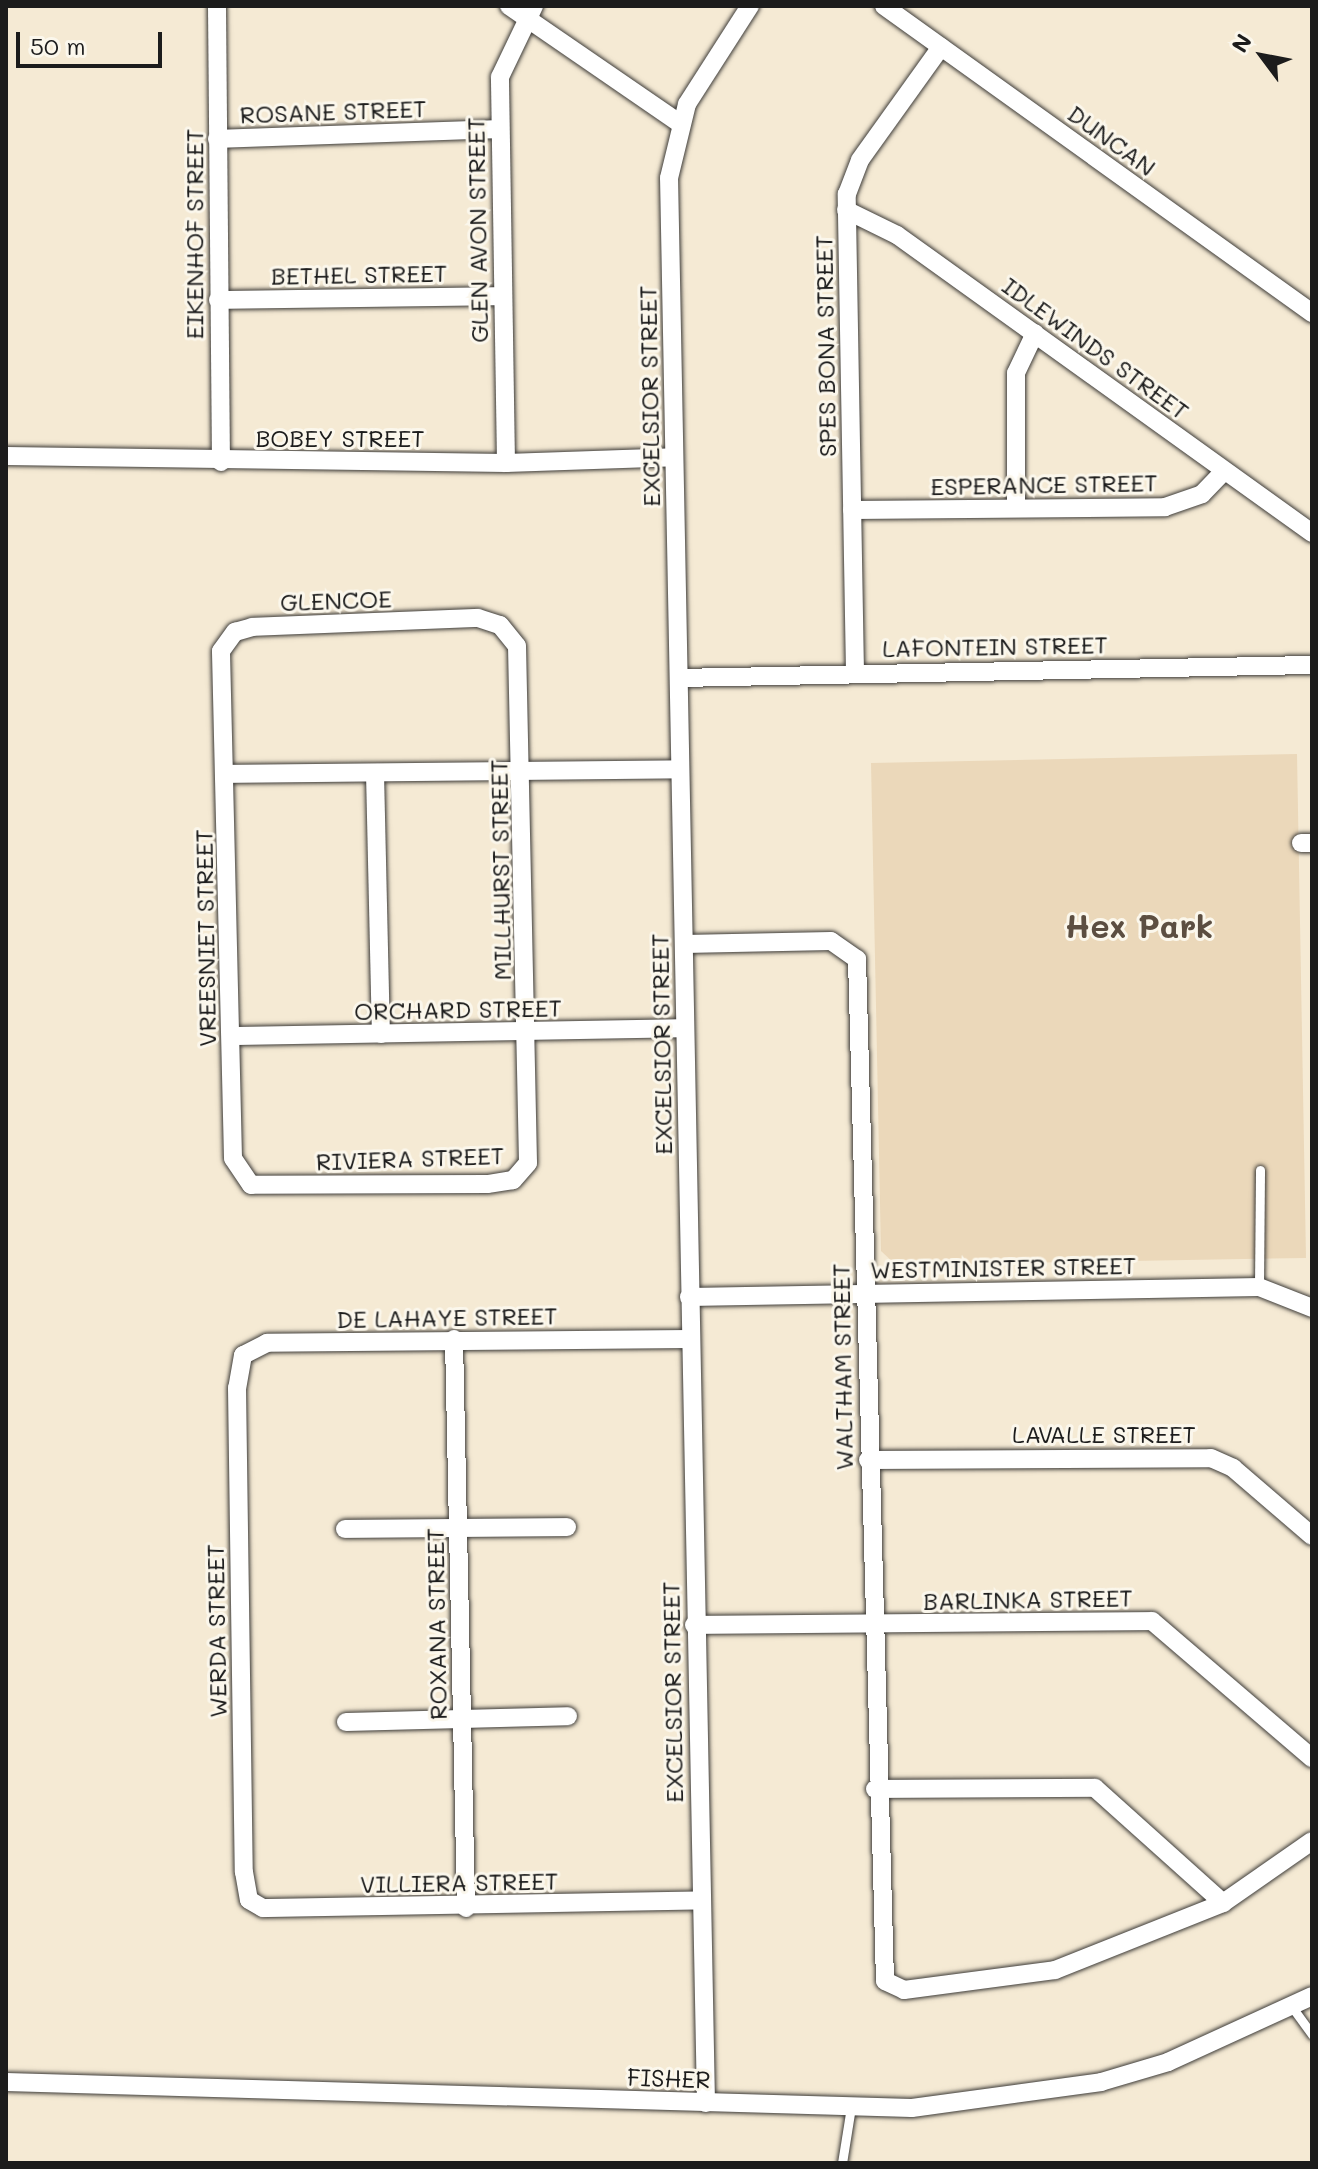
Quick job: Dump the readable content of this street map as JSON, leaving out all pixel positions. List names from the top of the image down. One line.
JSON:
{"streets":{"street":["ROSANE STREET","DUNCAN","GLEN AVON STREET","EIKENHOF STREET","BETHEL STREET","SPES BONA STREET","IDLEWINDS STREET","EXCELSIOR STREET","BOBEY STREET","ESPERANCE STREET","GLENCOE","LAFONTEIN STREET","MILLHURST STREET","VREESNIET STREET","ORCHARD STREET","RIVIERA STREET","WESTMINISTER STREET","DE LAHAYE STREET","WALTHAM STREET","LAVALLE STREET","BARLINKA STREET","ROXANA STREET","WERDA STREET","VILLIERA STREET","FISHER"]},"crossings":[["ROSANE STREET","GLEN AVON STREET"],["ROSANE STREET","EIKENHOF STREET"],["DUNCAN","SPES BONA STREET"],["GLEN AVON STREET","BETHEL STREET"],["GLEN AVON STREET","BOBEY STREET"],["EIKENHOF STREET","BETHEL STREET"],["EIKENHOF STREET","BOBEY STREET"],["SPES BONA STREET","IDLEWINDS STREET"],["SPES BONA STREET","ESPERANCE STREET"],["SPES BONA STREET","LAFONTEIN STREET"],["IDLEWINDS STREET","ESPERANCE STREET"],["EXCELSIOR STREET","BOBEY STREET"],["EXCELSIOR STREET","LAFONTEIN STREET"],["EXCELSIOR STREET","ORCHARD STREET"],["EXCELSIOR STREET","WESTMINISTER STREET"],["EXCELSIOR STREET","DE LAHAYE STREET"],["EXCELSIOR STREET","WALTHAM STREET"],["EXCELSIOR STREET","BARLINKA STREET"],["EXCELSIOR STREET","VILLIERA STREET"],["EXCELSIOR STREET","FISHER"],["GLENCOE","MILLHURST STREET"],["GLENCOE","VREESNIET STREET"],["MILLHURST STREET","ORCHARD STREET"],["MILLHURST STREET","RIVIERA STREET"],["VREESNIET STREET","ORCHARD STREET"],["VREESNIET STREET","RIVIERA STREET"],["WESTMINISTER STREET","WALTHAM STREET"],["DE LAHAYE STREET","ROXANA STREET"],["DE LAHAYE STREET","WERDA STREET"],["WALTHAM STREET","LAVALLE STREET"],["WALTHAM STREET","BARLINKA STREET"],["ROXANA STREET","VILLIERA STREET"],["WERDA STREET","VILLIERA STREET"]],"districts":["Hex Park"],"scale_bar":"50 m","north":"top left"}
